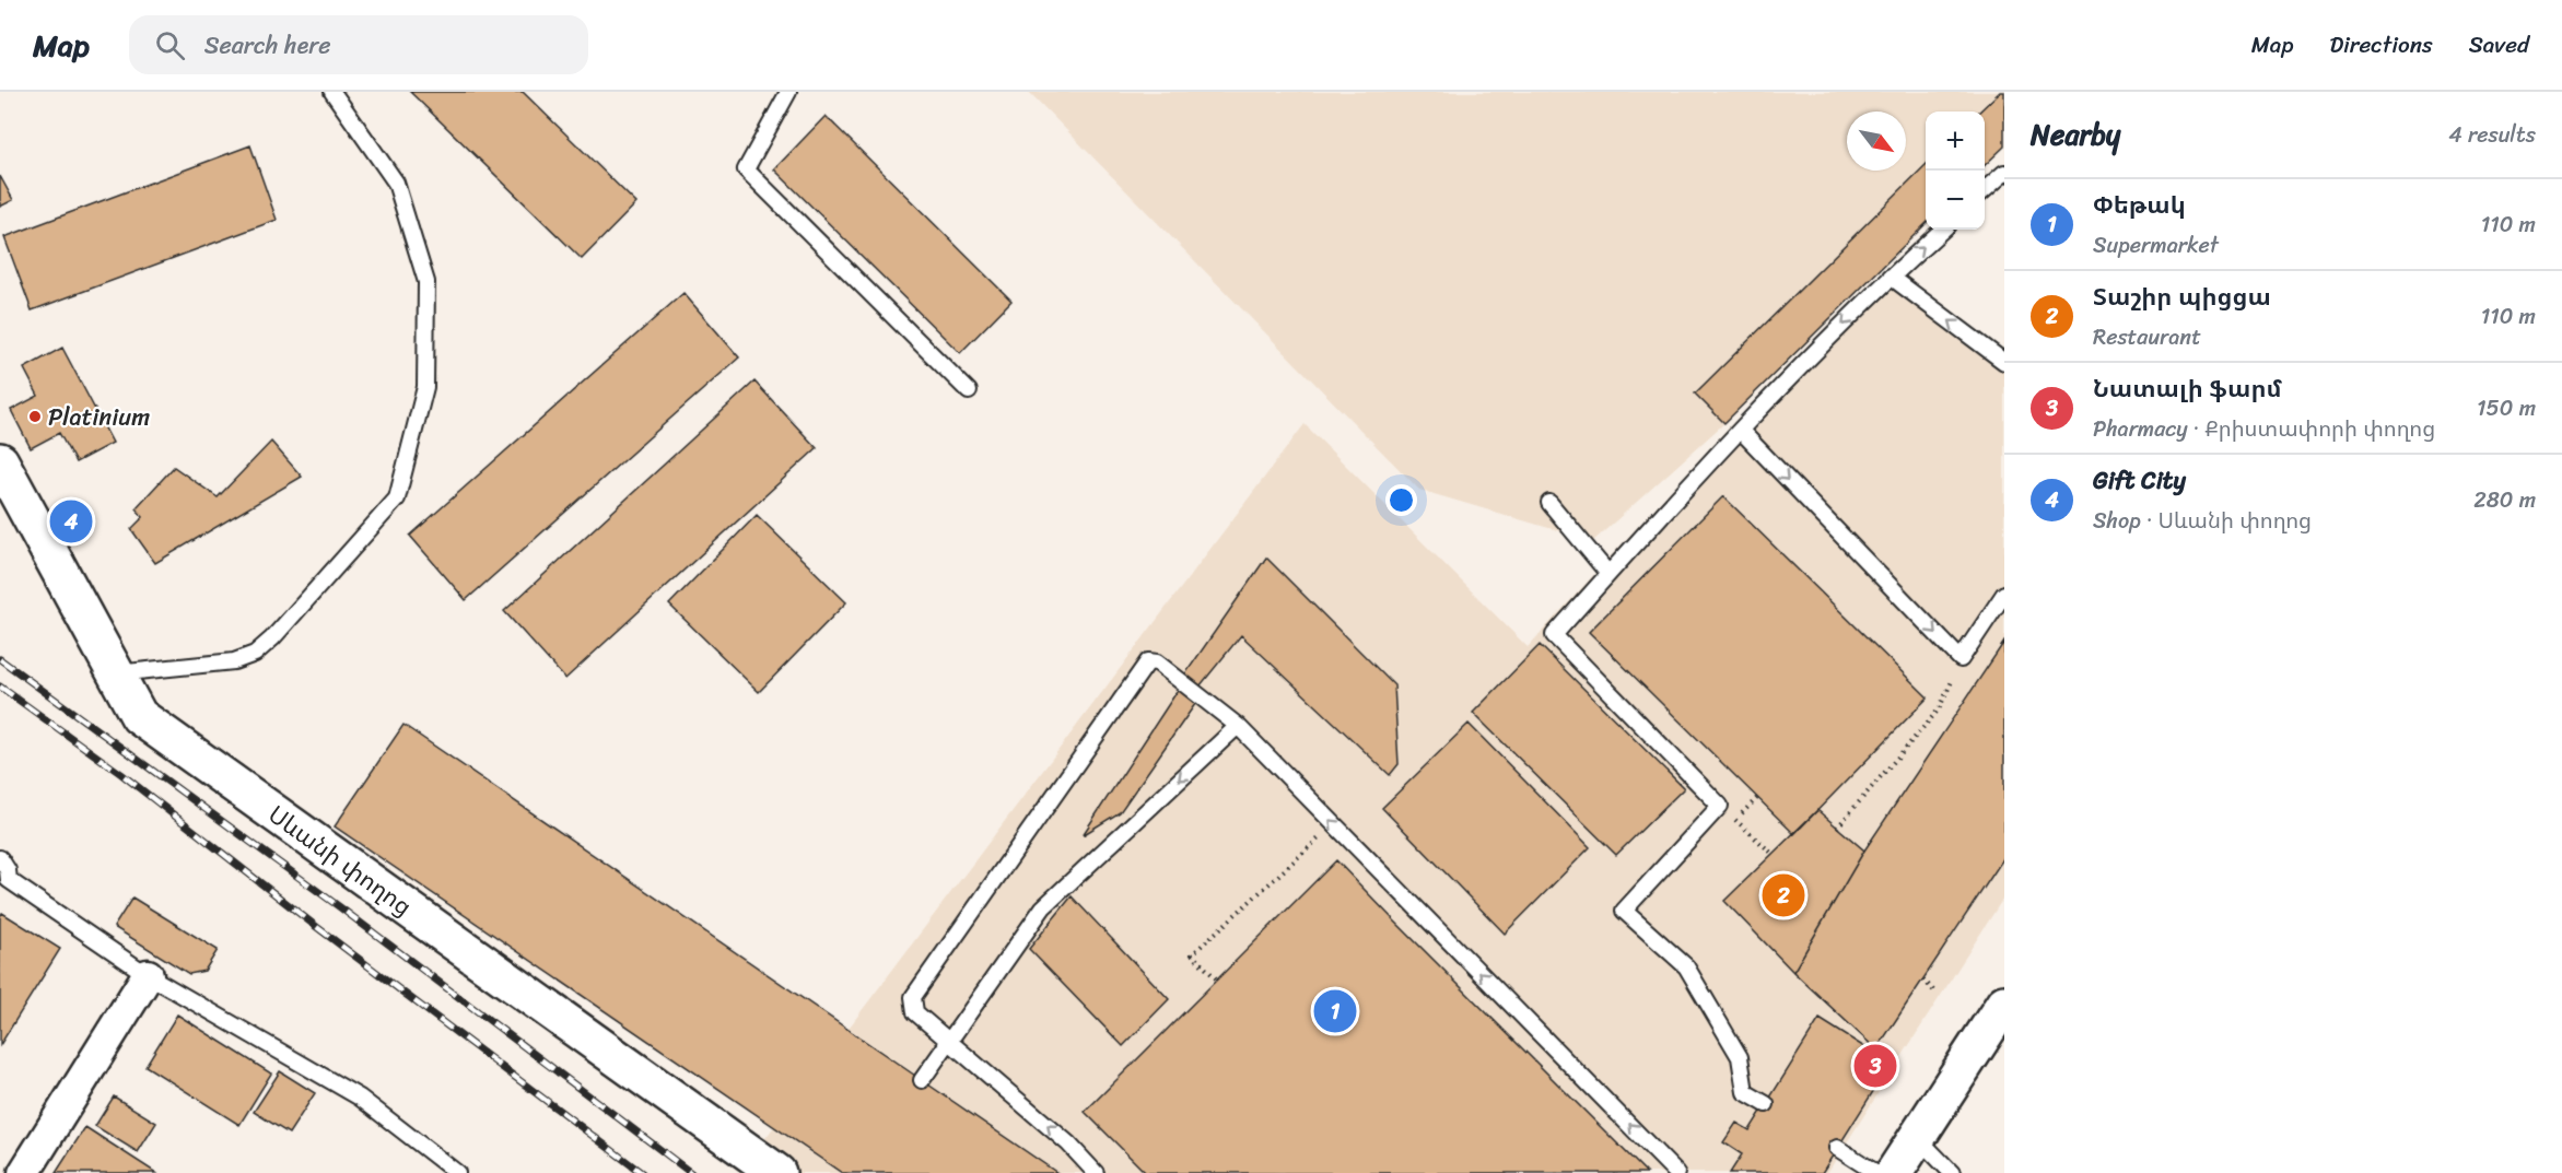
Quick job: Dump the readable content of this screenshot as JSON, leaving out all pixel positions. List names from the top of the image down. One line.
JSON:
{"streets":{"street":["Սևանի փողոց"]},"places":["Platinium"],"north":"bottom right","page":{"header":"Map","search":"Search here","nav":["Map","Directions","Saved"],"heading":["Nearby","4 results"],"map_buttons":["+","−"],"list":[{"mark":"1","name":"Փեթակ","note":"Supermarket","value":"110 m"},{"mark":"2","name":"Տաշիր պիցցա","note":"Restaurant","value":"110 m"},{"mark":"3","name":"Նատալի ֆարմ","note":"Pharmacy · Քրիստափորի փողոց","value":"150 m"},{"mark":"4","name":"Gift City","note":"Shop · Սևանի փողոց","value":"280 m"}],"pins":["4","2","1","3"]}}
